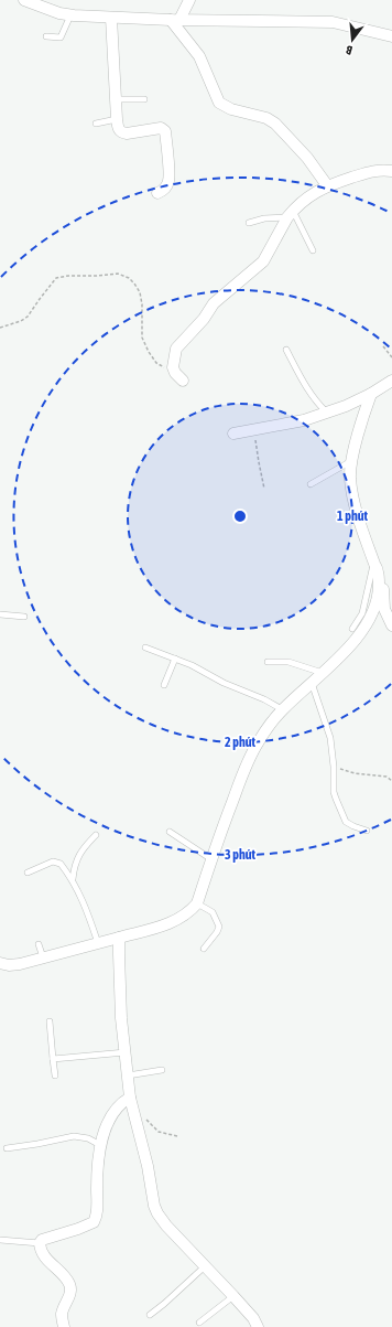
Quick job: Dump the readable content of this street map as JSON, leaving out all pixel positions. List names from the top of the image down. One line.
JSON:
{"north":"bottom","rings":["1 phút","2 phút","3 phút"]}
